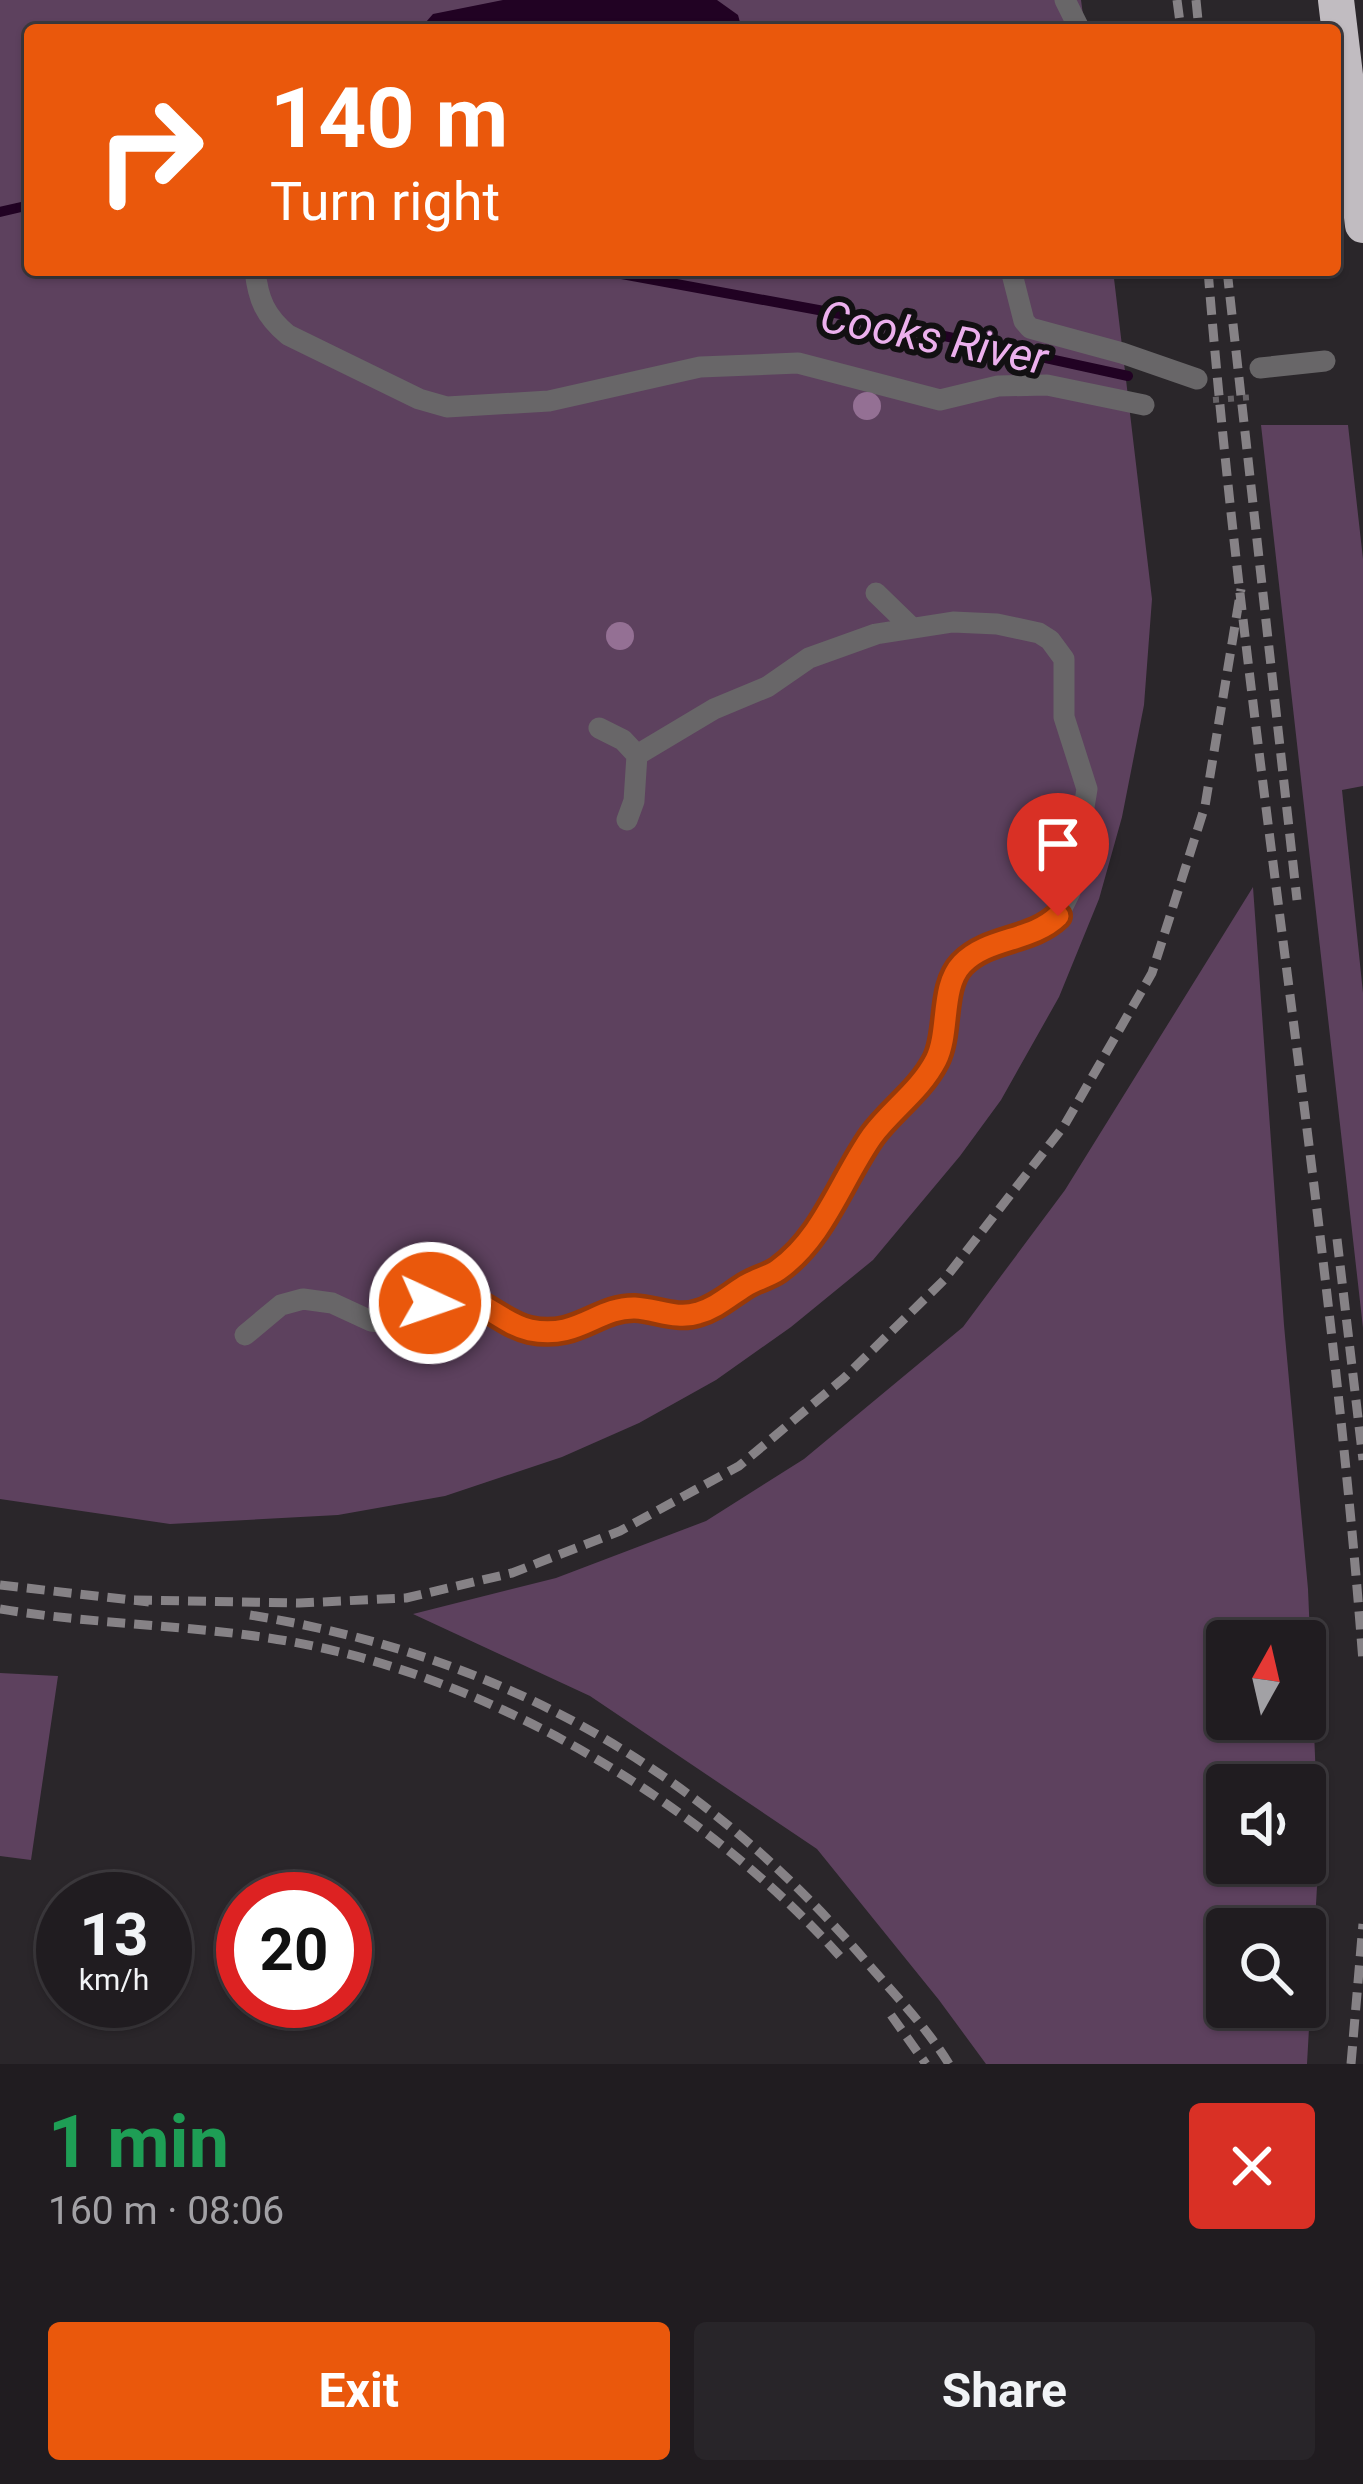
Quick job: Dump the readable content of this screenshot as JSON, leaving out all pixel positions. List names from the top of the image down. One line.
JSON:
{"water":["Cooks River"],"north":"top","page":{"turn":["140 m","Turn right"],"speed":"13 km/h","limit":"20","heading":["1 min","160 m · 08:06"],"buttons":["Exit","Share"]}}
